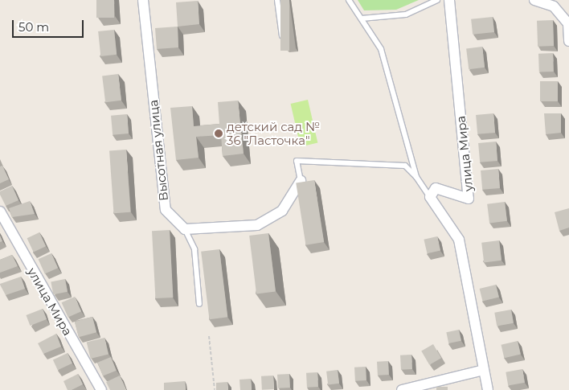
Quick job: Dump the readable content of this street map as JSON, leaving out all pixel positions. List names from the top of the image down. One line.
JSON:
{"streets":{"street":["Высотная улица","улица Мира"]},"places":["детский сад № 36 \"Ласточка\""],"scale_bar":"50 m"}
